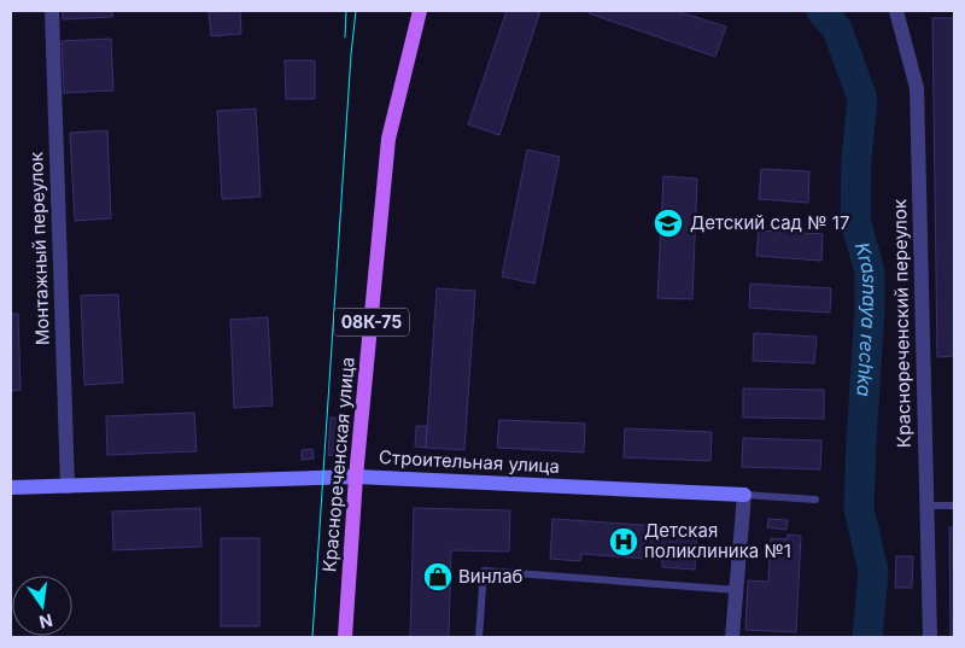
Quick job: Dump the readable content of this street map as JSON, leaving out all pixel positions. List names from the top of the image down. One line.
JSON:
{"streets":{"main road":["08К-75","Краснореченская улица"],"street":["Монтажный переулок","Краснореченский переулок","Строительная улица"]},"crossings":[["Монтажный переулок","Строительная улица"],["Строительная улица","Краснореченская улица"]],"water":["Krasnaya rechka"],"places":{"school or university":["Детский сад № 17"],"hospital":["Детская поликлиника №1"],"shop":["Винлаб"]},"north":"bottom"}
